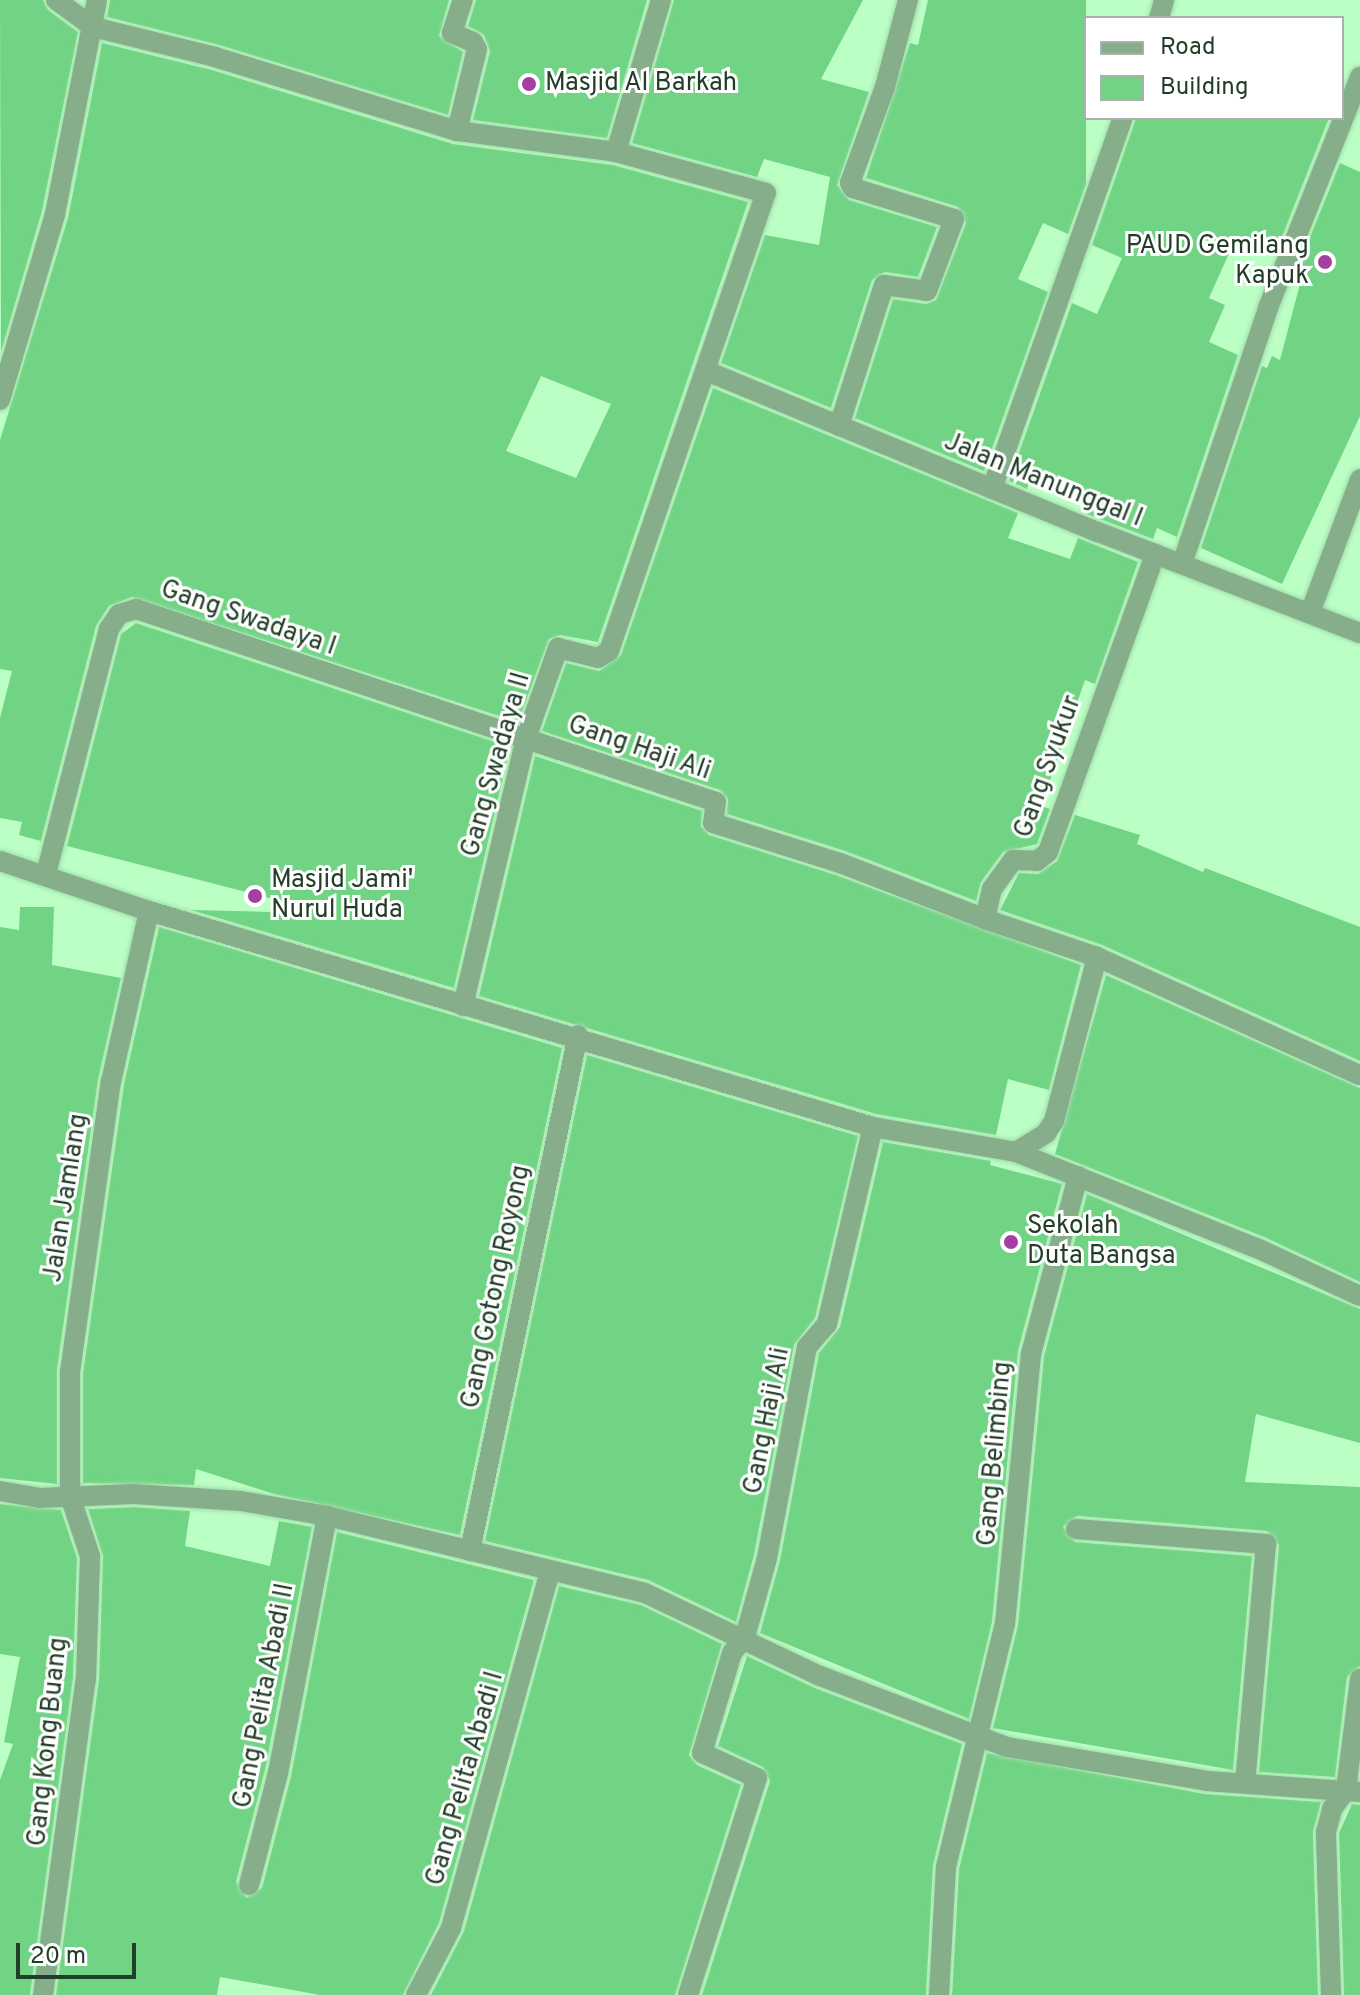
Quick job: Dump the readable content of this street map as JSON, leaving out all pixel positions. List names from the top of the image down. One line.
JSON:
{"streets":{"street":["Jalan Manunggal I","Gang Swadaya I","Gang Haji Ali","Gang Swadaya II","Gang Syukur","Jalan Jamlang","Gang Gotong Royong","Gang Belimbing","Gang Pelita Abadi II","Gang Kong Buang","Gang Pelita Abadi I"]},"crossings":[["Jalan Manunggal I","Gang Swadaya II"],["Jalan Manunggal I","Gang Syukur"],["Gang Swadaya I","Gang Haji Ali"],["Gang Swadaya I","Gang Swadaya II"],["Gang Haji Ali","Gang Swadaya II"],["Gang Haji Ali","Gang Syukur"],["Jalan Jamlang","Gang Kong Buang"]],"places":["Masjid Al Barkah","PAUD Gemilang Kapuk","Masjid Jami' Nurul Huda","Sekolah Duta Bangsa"],"legend":["Road","Building"],"scale_bar":"20 m"}
